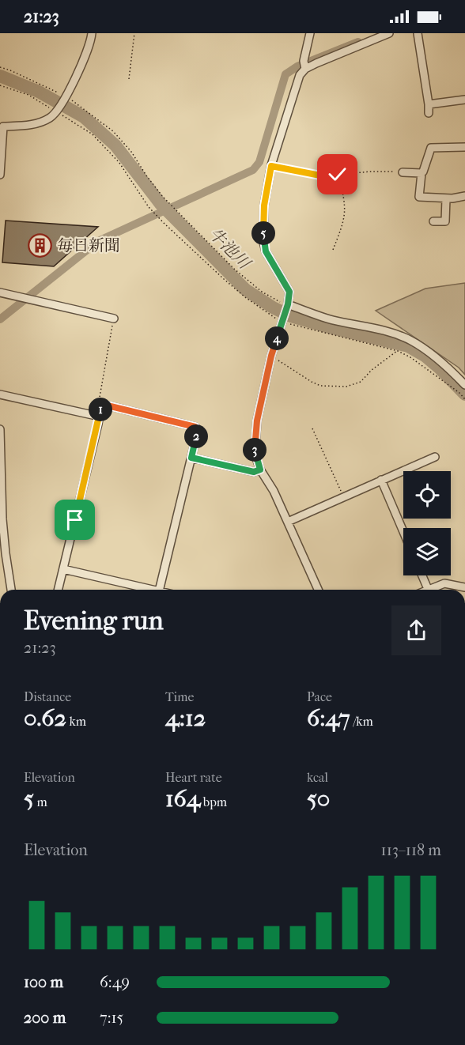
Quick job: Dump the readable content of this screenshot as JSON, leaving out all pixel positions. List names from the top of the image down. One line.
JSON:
{"water":["牛池川"],"places":{"building":["毎日新聞"]},"page":{"status":"21:23","pins":["5","4","1","2","3"],"heading":["Evening run","21:23"],"stats":[["Distance","0.62 km"],["Time","4:12"],["Pace","6:47 /km"],["Elevation","5 m"],["Heart rate","164 bpm"],["kcal","50"]],"chart":["Elevation","113–118 m"],"list":[{"name":"100 m","note":"6:49"},{"name":"200 m","note":"7:15"}]}}
